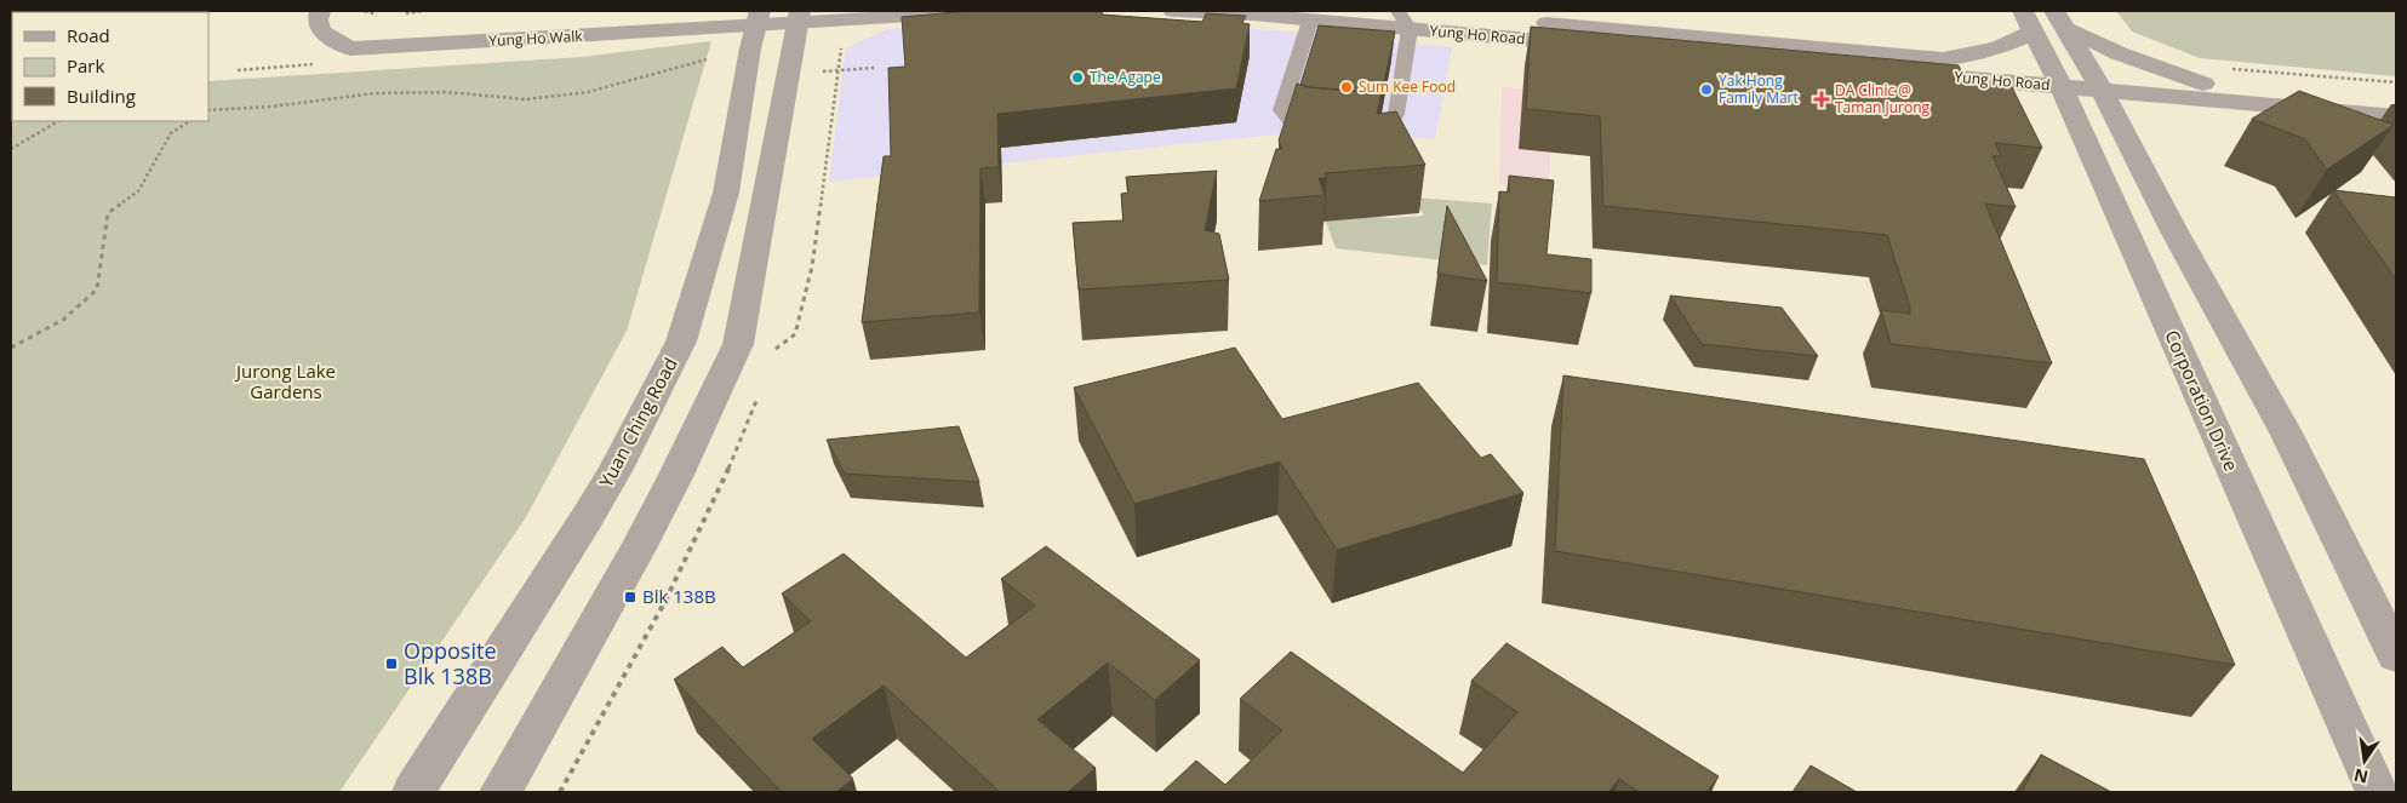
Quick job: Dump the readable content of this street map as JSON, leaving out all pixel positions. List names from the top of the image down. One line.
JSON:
{"streets":{"street":["Yung Ho Road","Yung Ho Walk","Corporation Drive","Yuan Ching Road"]},"crossings":[["Yung Ho Road","Corporation Drive"],["Yung Ho Walk","Yuan Ching Road"]],"parks":["Jurong Lake Gardens"],"places":{"other":["The Agape","Sum Kee Food","Yak Hong Family Mart"],"health":["DA Clinic @ Taman Jurong"],"transit":["Blk 138B","Opposite Blk 138B"]},"legend":["Road","Park","Building"],"north":"bottom"}
